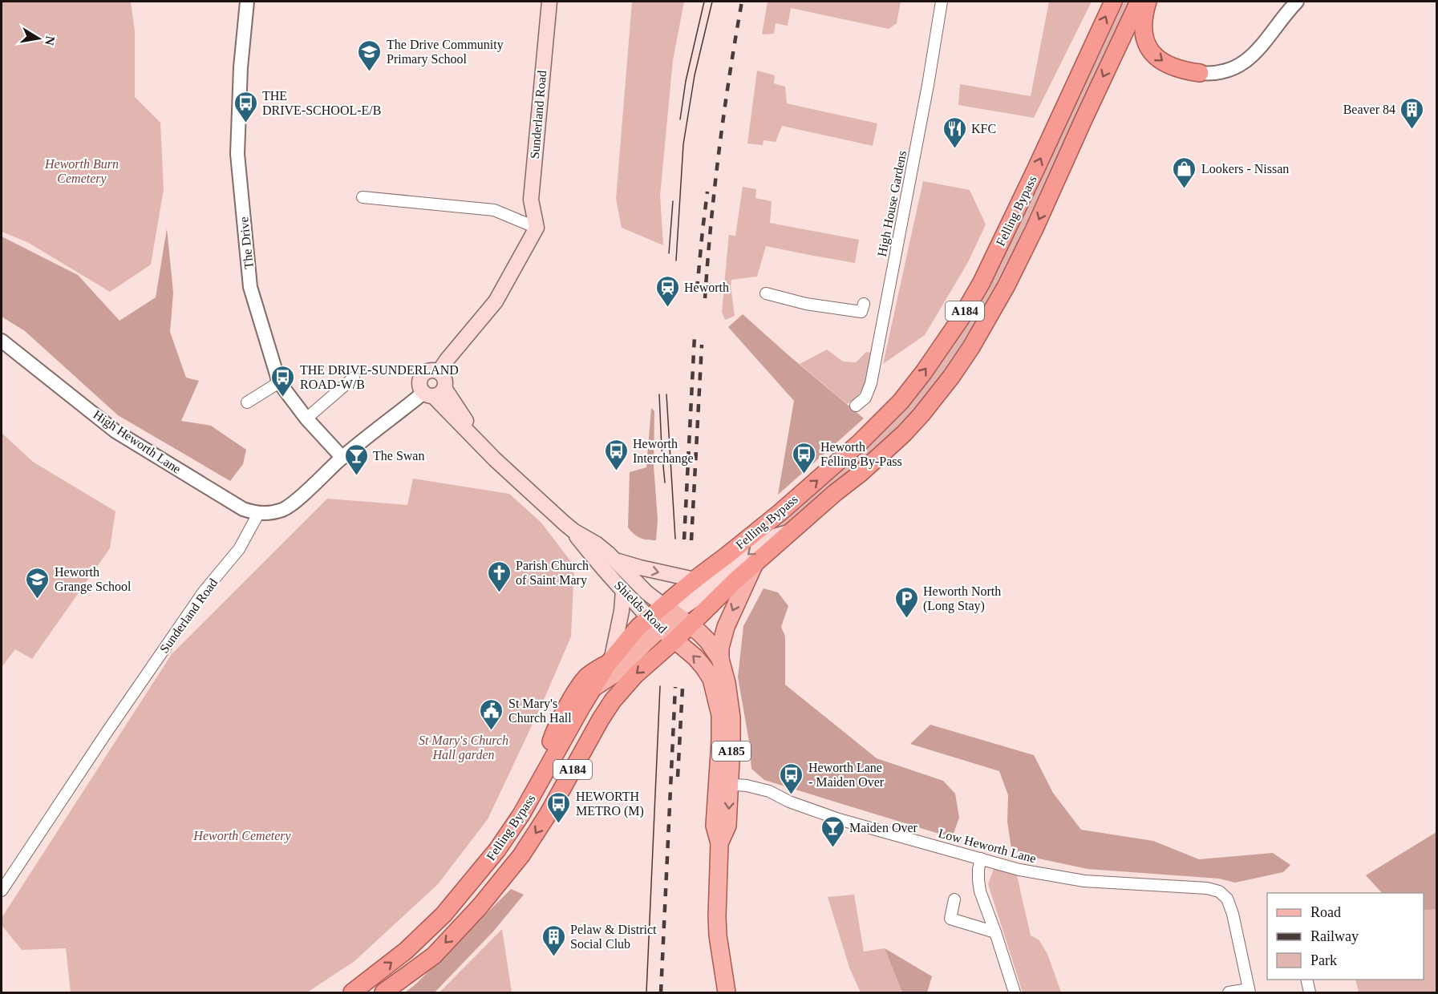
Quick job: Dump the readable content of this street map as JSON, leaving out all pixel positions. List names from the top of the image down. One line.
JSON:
{"streets":{"highway":["Felling Bypass","A184"],"main road":["Sunderland Road","Shields Road","A185"],"street":["High House Gardens","The Drive","High Heworth Lane","Low Heworth Lane"]},"crossings":[["Sunderland Road","High Heworth Lane"],["Felling Bypass","Shields Road"],["Felling Bypass","A185"],["Shields Road","A185"],["Shields Road","Low Heworth Lane"],["A185","Low Heworth Lane"]],"parks":["Heworth Burn Cemetery","St Mary's Church Hall garden","Heworth Cemetery"],"places":{"school or university":["The Drive Community Primary School","Heworth Grange School"],"bus stop":["THE DRIVE-SCHOOL-E/B","THE DRIVE-SUNDERLAND ROAD-W/B","Heworth Interchange","Heworth Felling By-Pass","Heworth Lane - Maiden Over","HEWORTH METRO (M)"],"building":["Beaver 84","Pelaw & District Social Club"],"restaurant":["KFC"],"shop":["Lookers - Nissan"],"station":["Heworth"],"bar":["The Swan","Maiden Over"],"church":["Parish Church of Saint Mary"],"parking":["Heworth North (Long Stay)"],"public building":["St Mary's Church Hall"]},"legend":["Road","Railway","Park"],"north":"right"}
